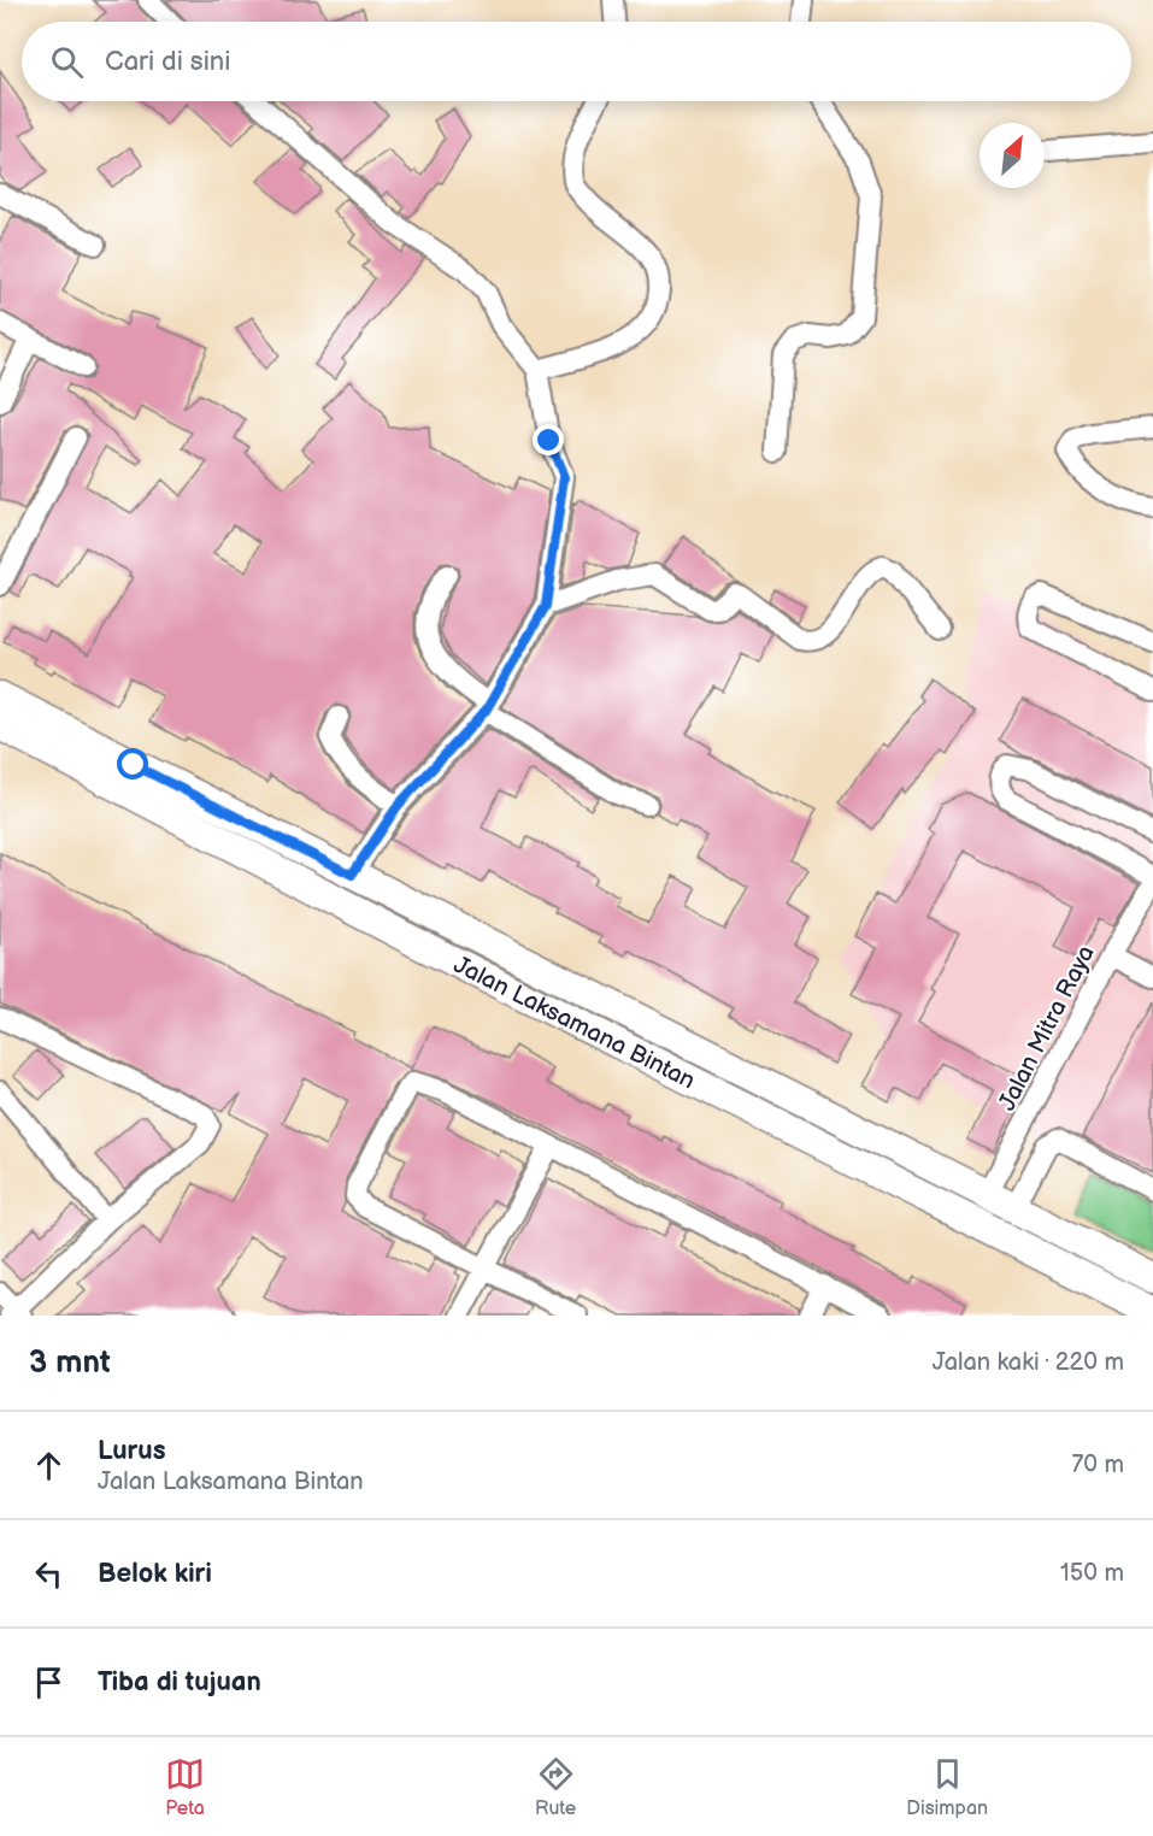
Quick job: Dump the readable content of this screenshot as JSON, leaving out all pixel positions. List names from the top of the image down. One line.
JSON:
{"streets":{"main road":["Jalan Laksamana Bintan"],"street":["Jalan Mitra Raya"]},"crossings":[["Jalan Laksamana Bintan","Jalan Mitra Raya"]],"north":"top right","page":{"search":"Cari di sini","heading":["3 mnt","Jalan kaki · 220 m"],"list":[["Lurus","Jalan Laksamana Bintan","70 m"],["Belok kiri","150 m"],"Tiba di tujuan"],"nav":["Peta","Rute","Disimpan"]}}
